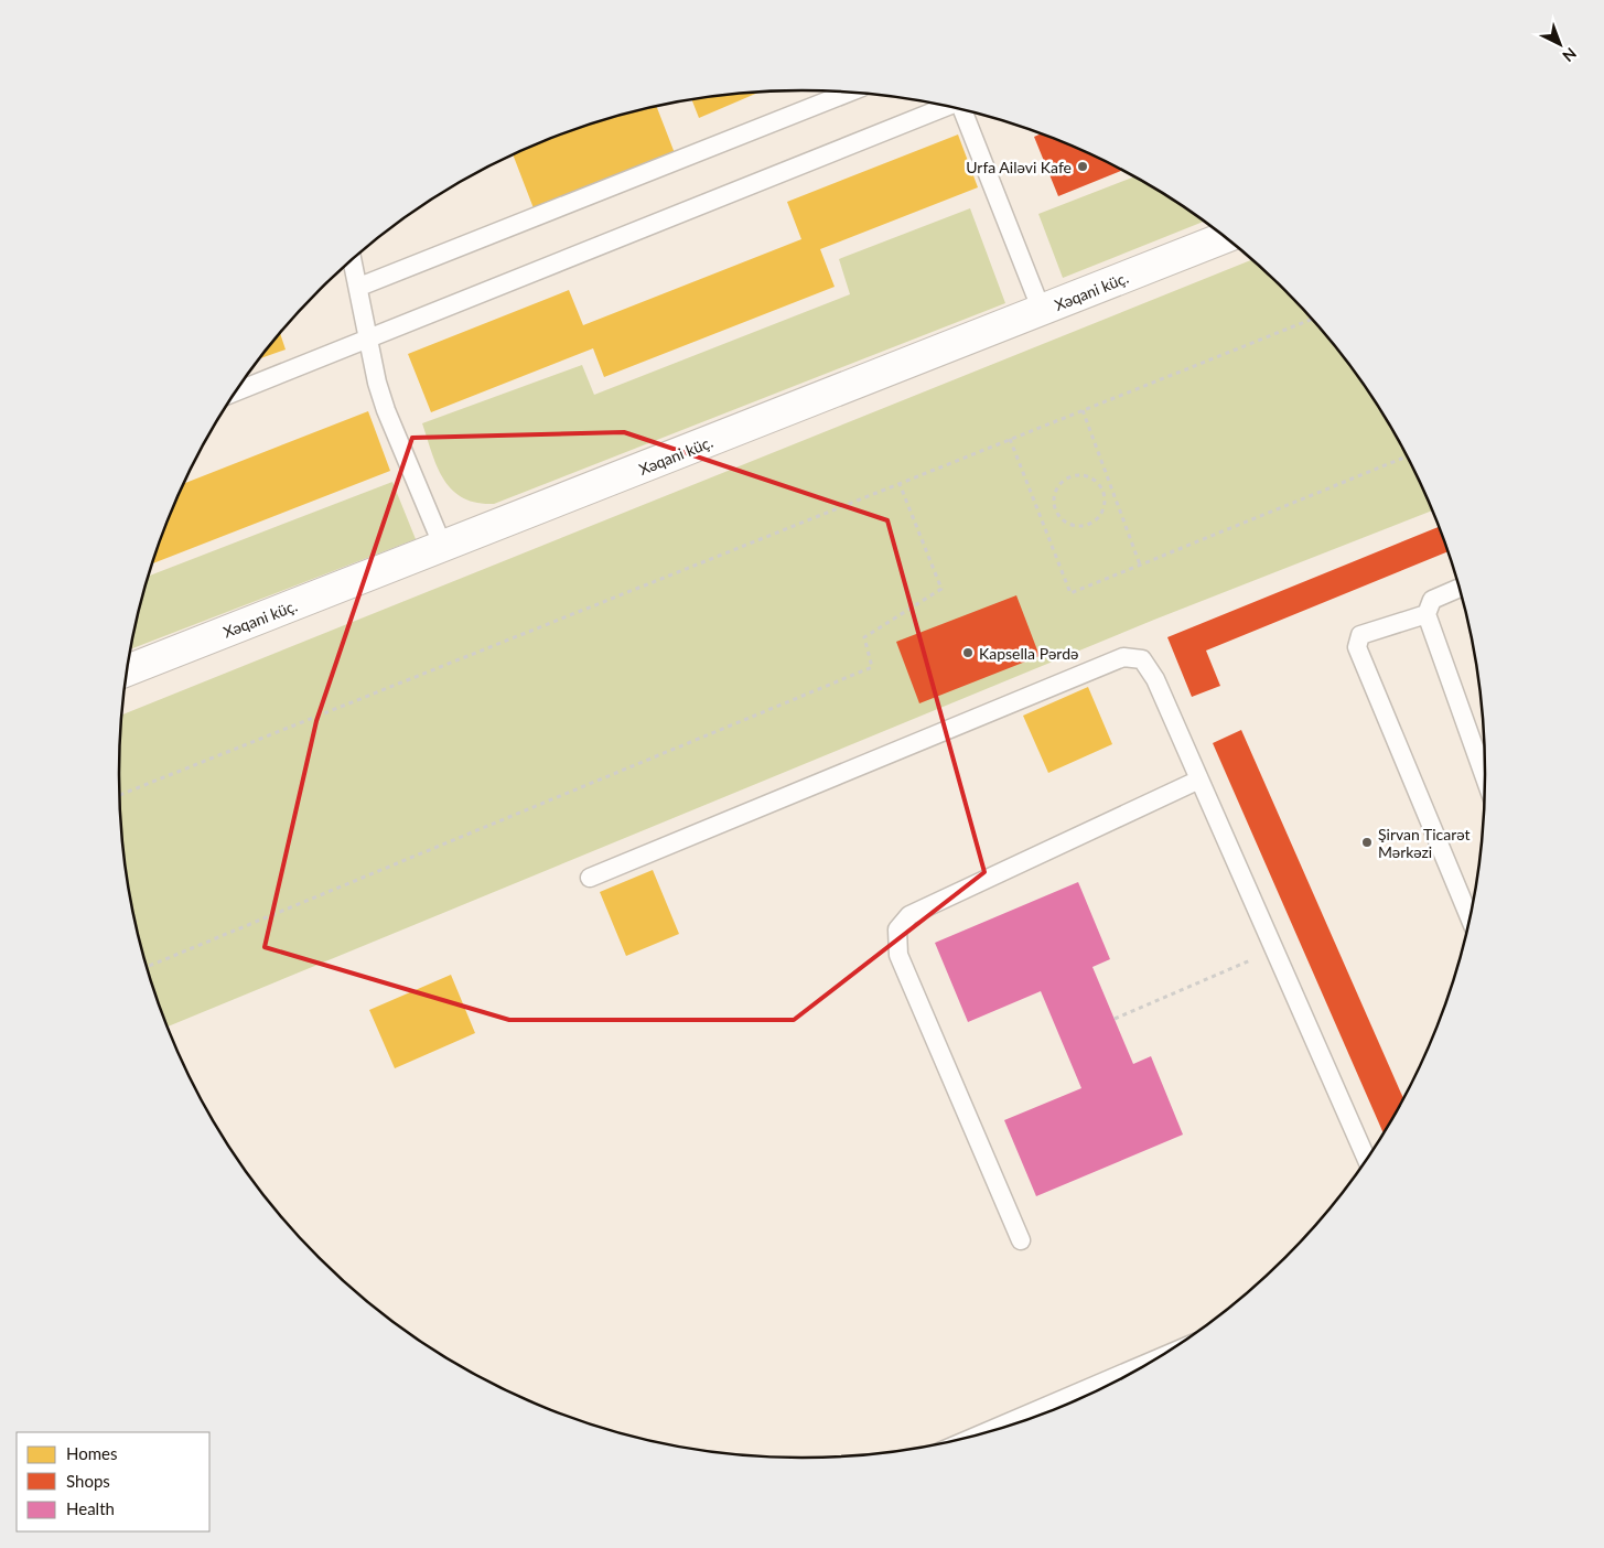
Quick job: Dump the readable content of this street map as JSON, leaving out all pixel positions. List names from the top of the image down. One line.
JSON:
{"streets":{"street":["Xəqani küç."]},"places":["Urfa Ailəvi Kafe","Kapsella Pərdə","Şirvan Ticarət Mərkəzi"],"legend":["Homes","Shops","Health"],"north":"bottom right"}
